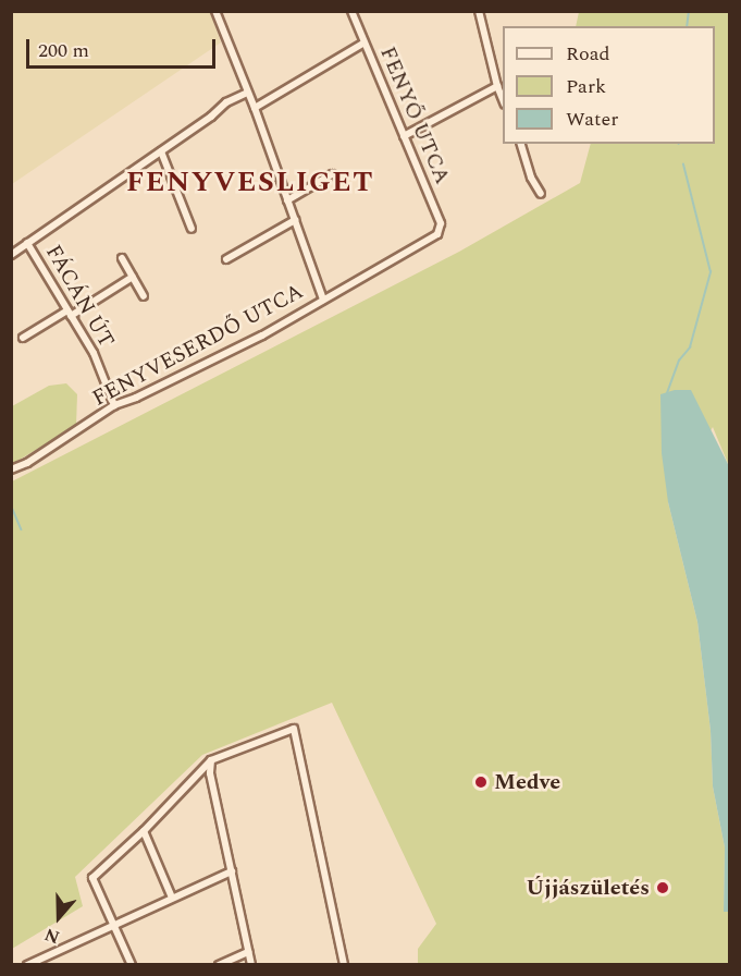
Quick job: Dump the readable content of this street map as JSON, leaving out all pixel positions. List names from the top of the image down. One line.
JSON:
{"streets":{"street":["FENYŐ UTCA","FÁCÁN ÚT","FENYVESERDŐ UTCA"]},"crossings":[["FENYŐ UTCA","FENYVESERDŐ UTCA"],["FÁCÁN ÚT","FENYVESERDŐ UTCA"]],"districts":["FENYVESLIGET"],"places":["Medve","Újjászületés"],"legend":["Road","Park","Water"],"scale_bar":"200 m","north":"bottom"}
